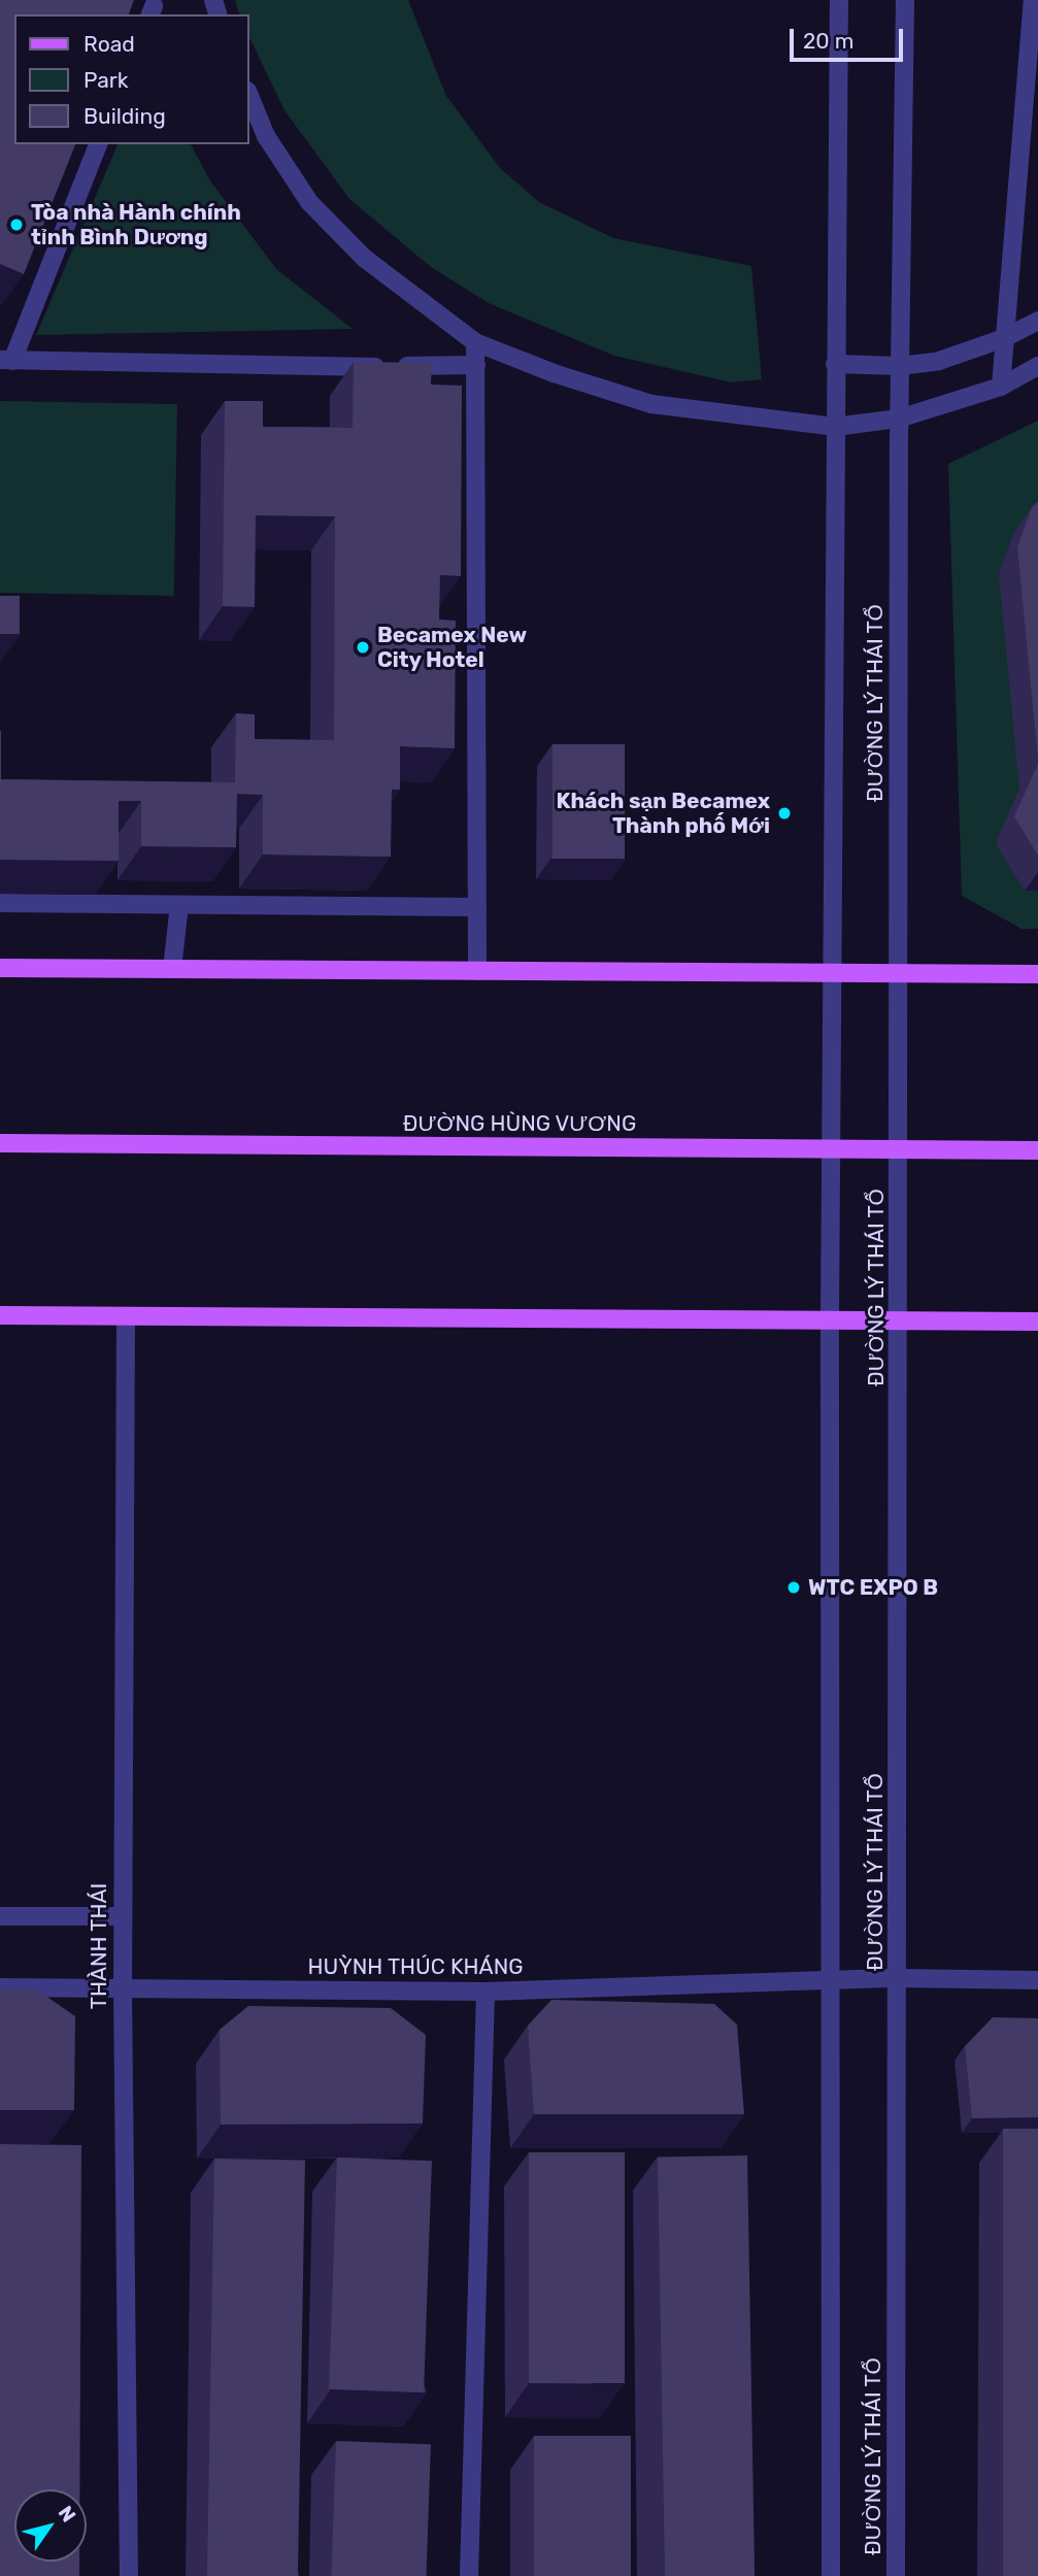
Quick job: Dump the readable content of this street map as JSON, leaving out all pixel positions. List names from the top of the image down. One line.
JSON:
{"streets":{"main road":["ĐƯỜNG HÙNG VƯƠNG"],"street":["ĐƯỜNG LÝ THÁI TỔ","THÀNH THÁI","HUỲNH THÚC KHÁNG"]},"crossings":[["ĐƯỜNG LÝ THÁI TỔ","ĐƯỜNG HÙNG VƯƠNG"],["ĐƯỜNG LÝ THÁI TỔ","HUỲNH THÚC KHÁNG"],["THÀNH THÁI","HUỲNH THÚC KHÁNG"]],"places":["Tòa nhà Hành chính tỉnh Bình Dương","Becamex New City Hotel","Khách sạn Becamex Thành phố Mới","WTC EXPO B"],"legend":["Road","Park","Building"],"scale_bar":"20 m","north":"top right"}
